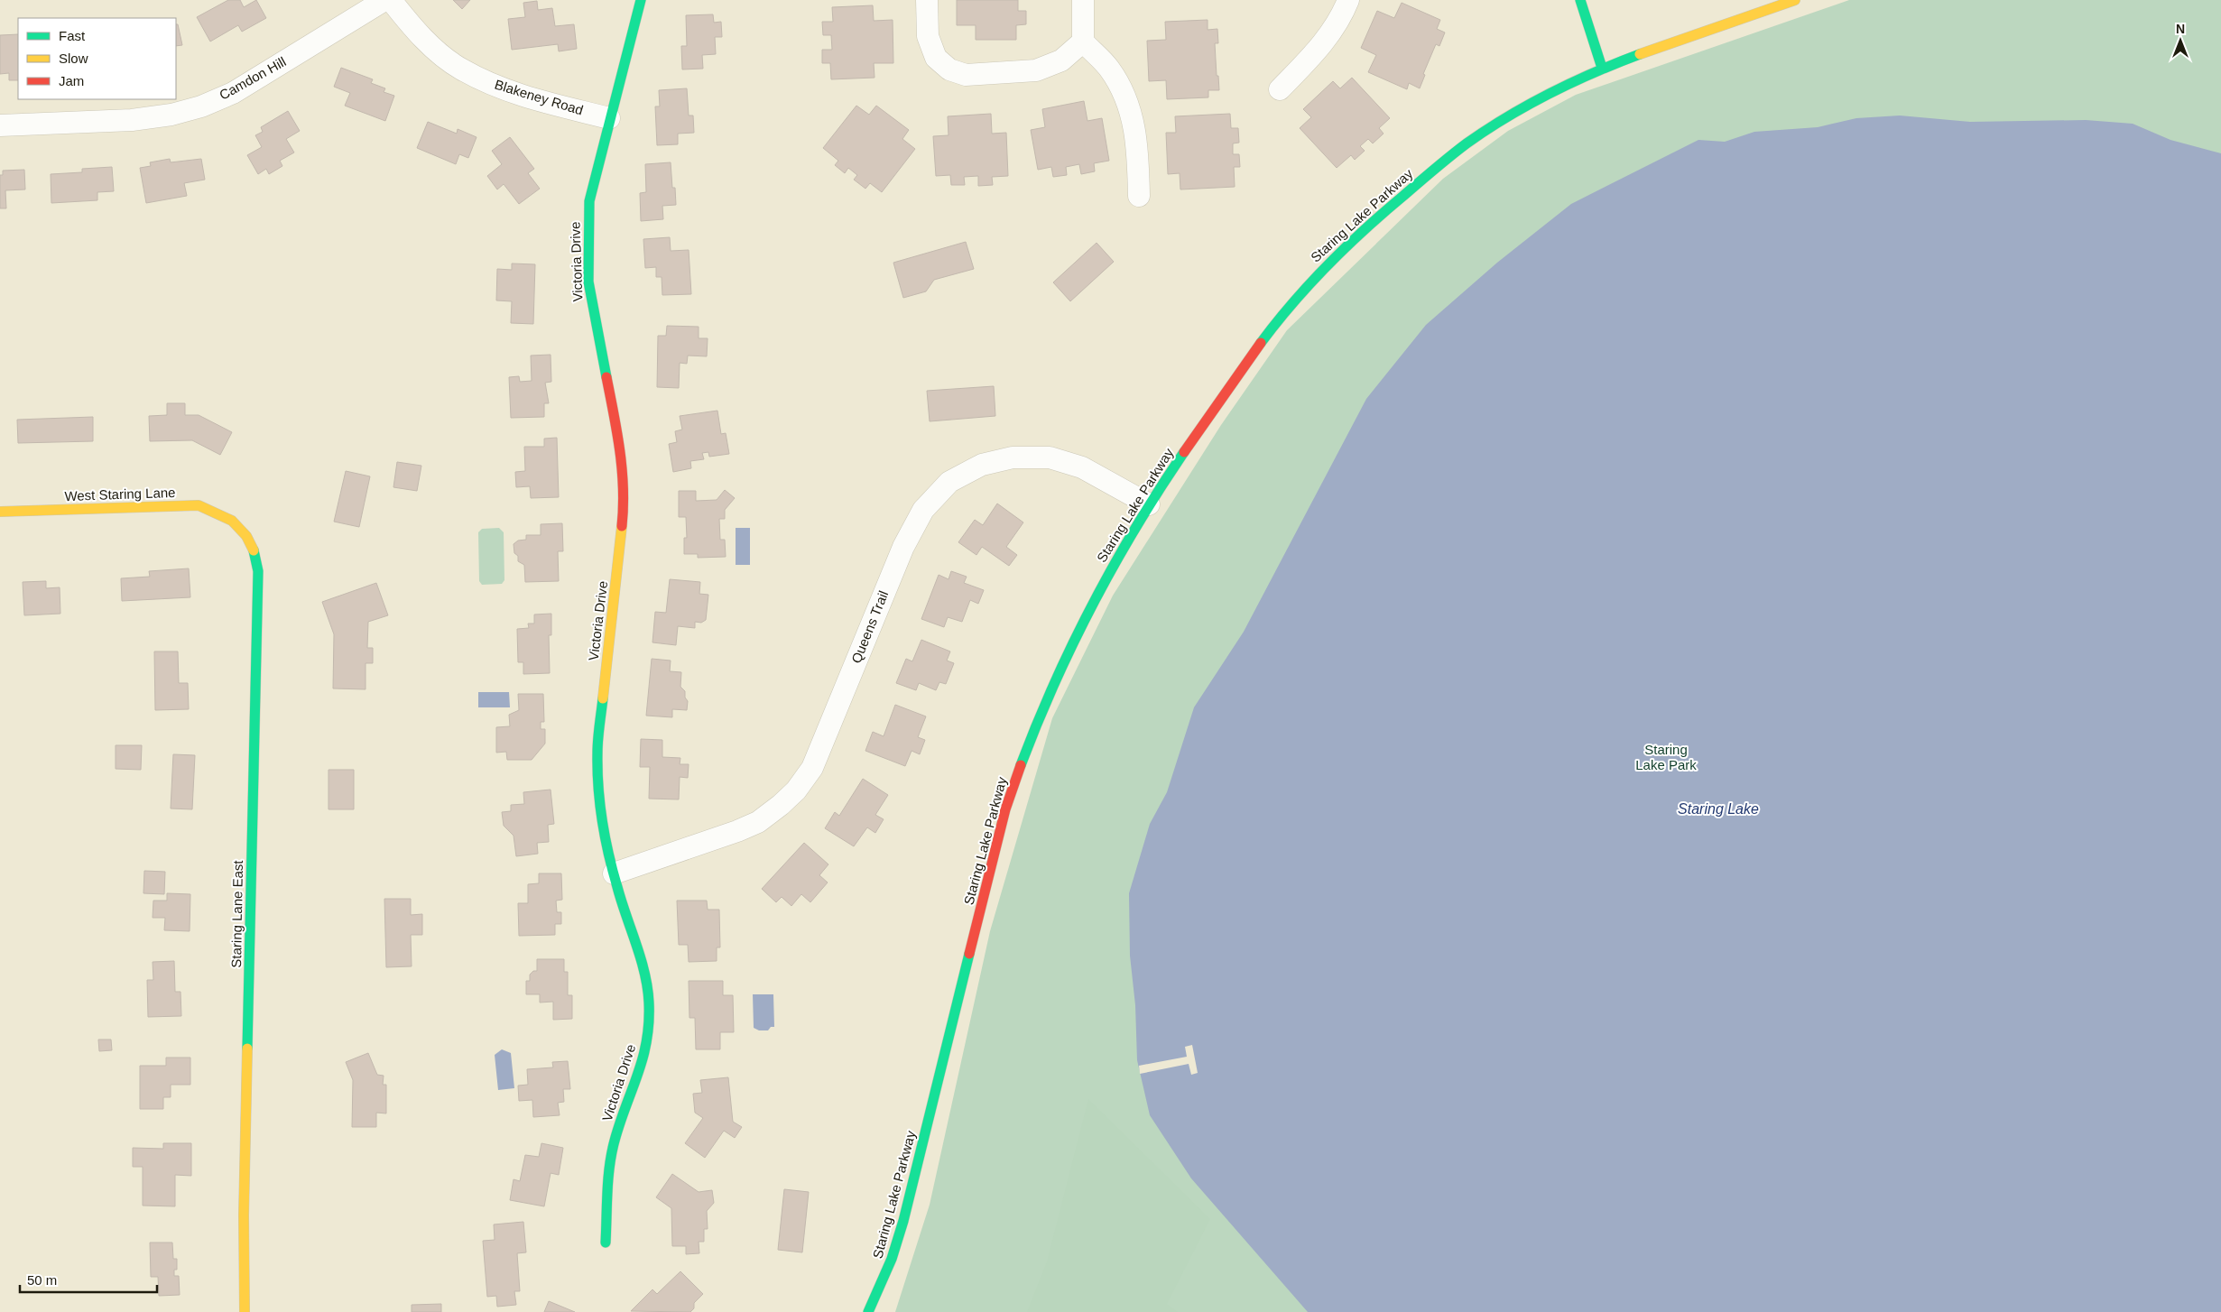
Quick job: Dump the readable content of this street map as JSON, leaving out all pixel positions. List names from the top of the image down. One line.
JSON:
{"streets":{"street":["Camdon Hill","Blakeney Road","Staring Lake Parkway","Victoria Drive","West Staring Lane","Queens Trail","Staring Lane East"]},"crossings":[["Blakeney Road","Victoria Drive"],["Staring Lake Parkway","Queens Trail"],["Victoria Drive","Queens Trail"],["West Staring Lane","Staring Lane East"]],"water":["Staring Lake"],"parks":["Staring Lake Park"],"legend":["Fast","Slow","Jam"],"scale_bar":"50 m","north":"top"}
